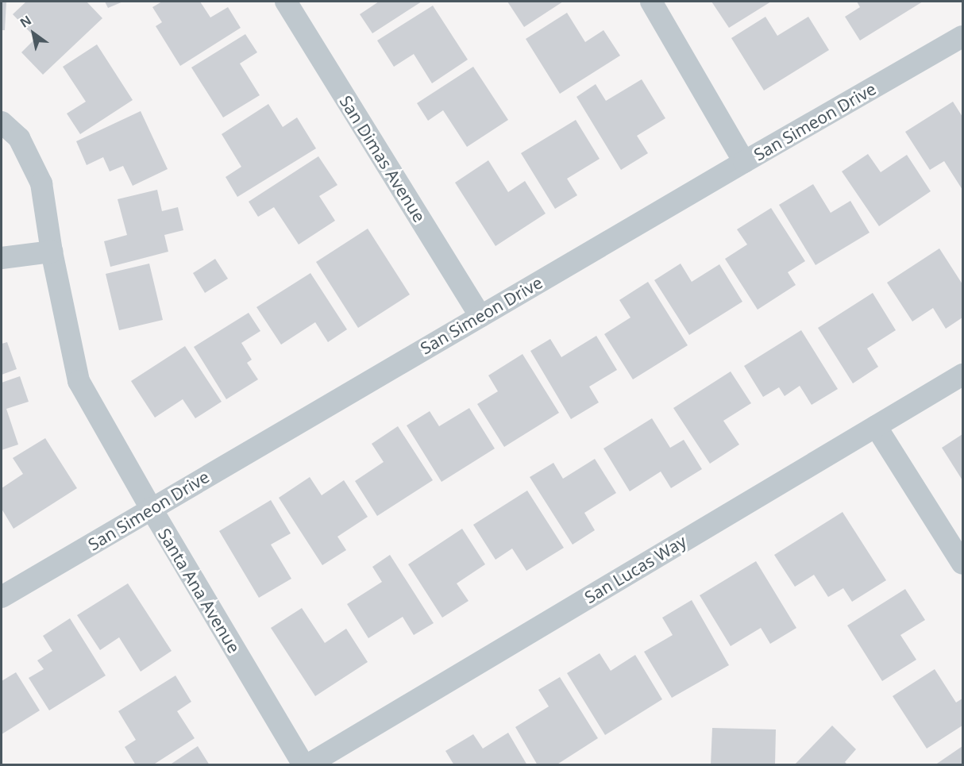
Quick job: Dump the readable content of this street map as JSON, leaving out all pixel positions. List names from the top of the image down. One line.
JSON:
{"streets":{"street":["San Simeon Drive","San Dimas Avenue","San Lucas Way","Santa Ana Avenue"]},"crossings":[["San Simeon Drive","San Dimas Avenue"],["San Simeon Drive","Santa Ana Avenue"]],"north":"top left"}
